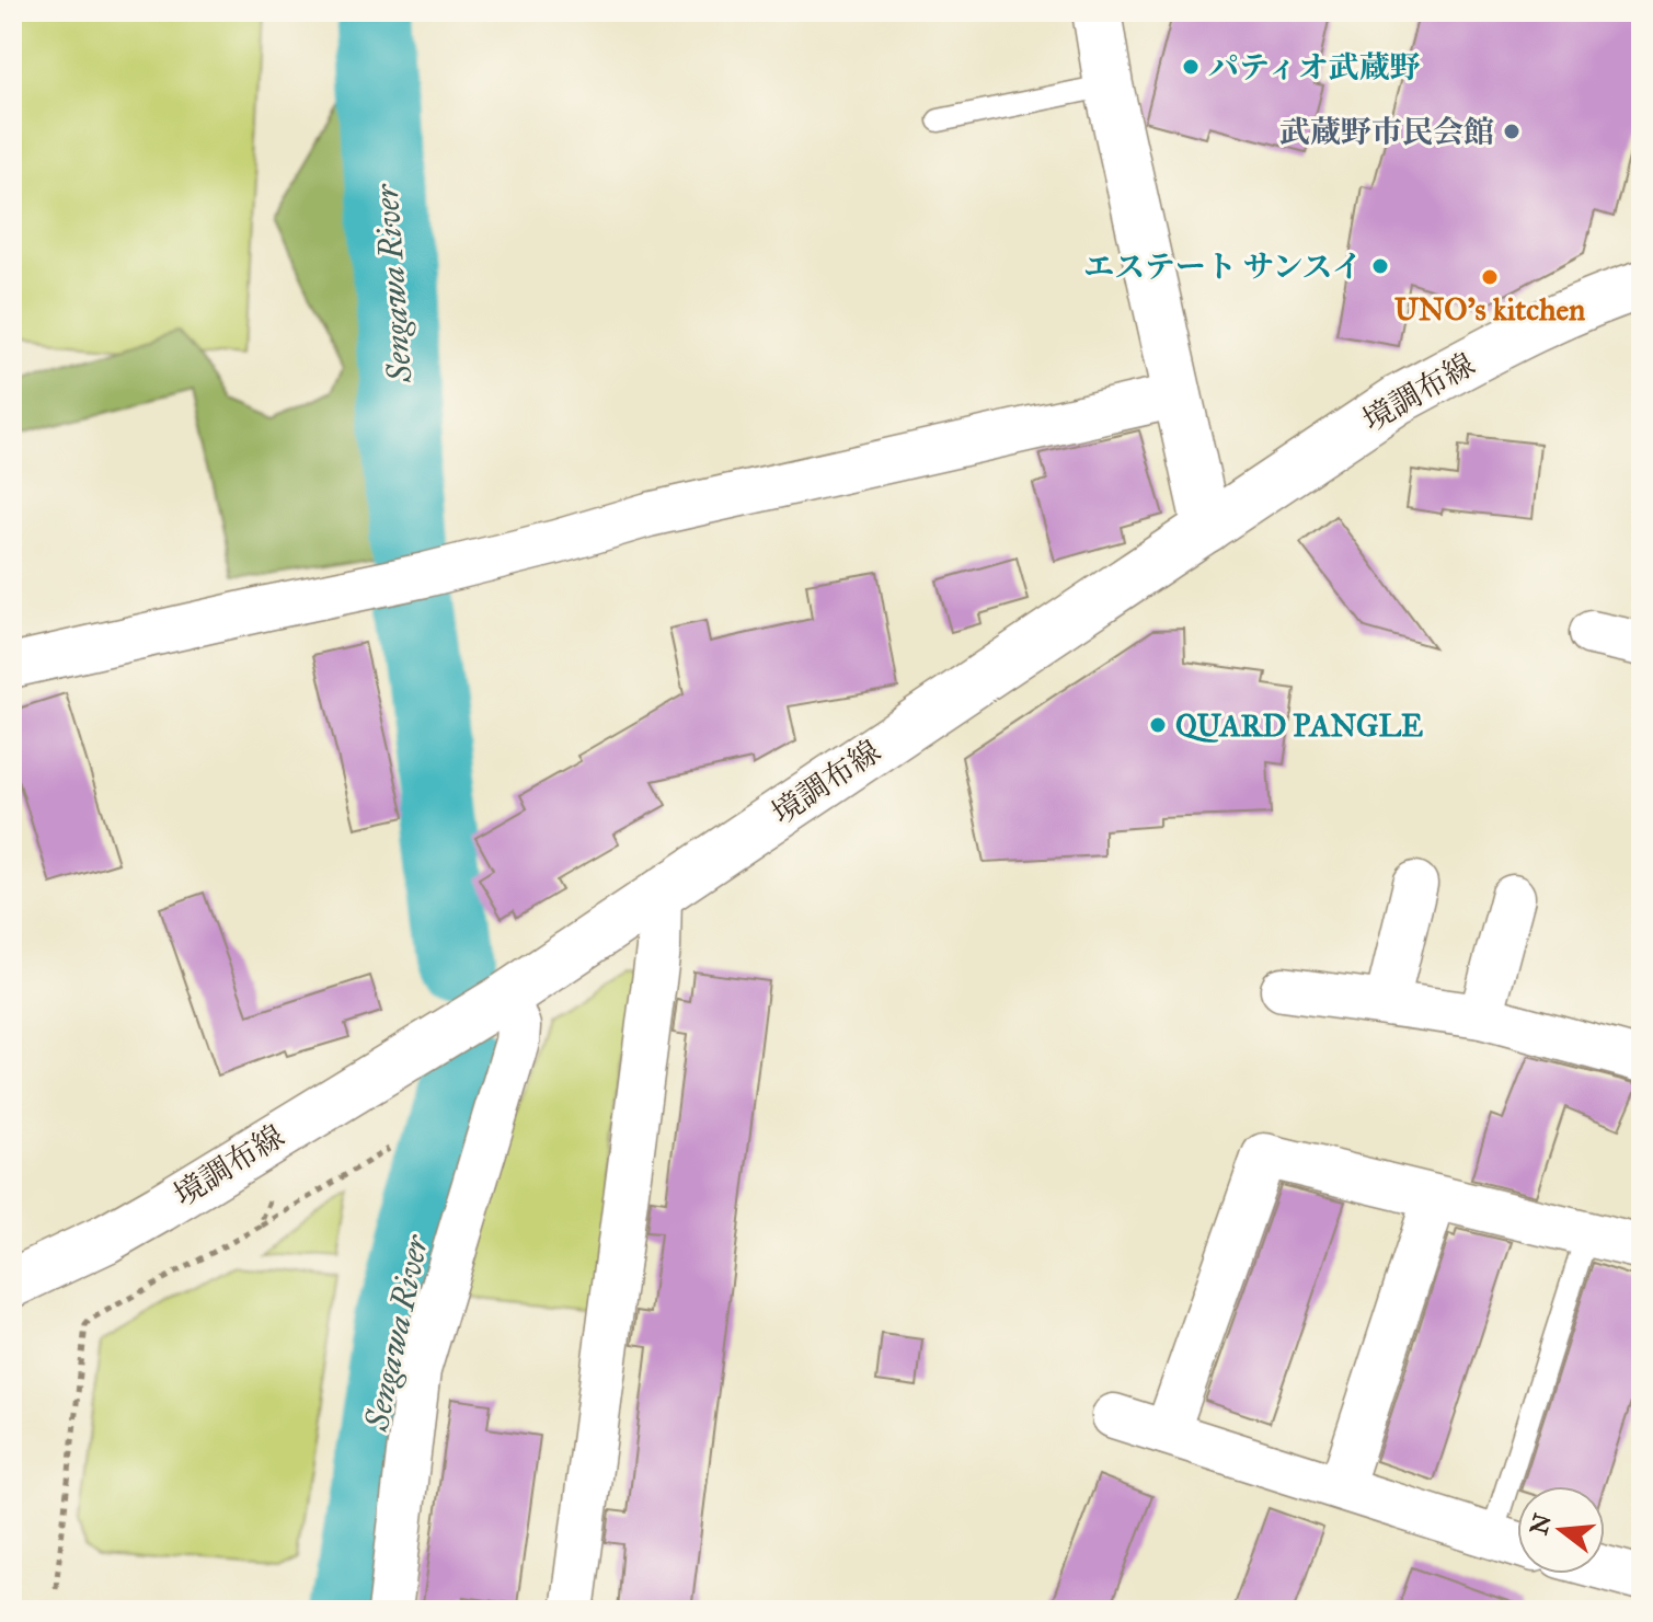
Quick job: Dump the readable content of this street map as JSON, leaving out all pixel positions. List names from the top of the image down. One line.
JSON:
{"streets":{"main road":["境調布線"]},"water":["Sengawa River"],"places":["パティオ武蔵野","武蔵野市民会館","エステート サンスイ","UNO's kitchen","QUARD PANGLE"],"north":"left"}
